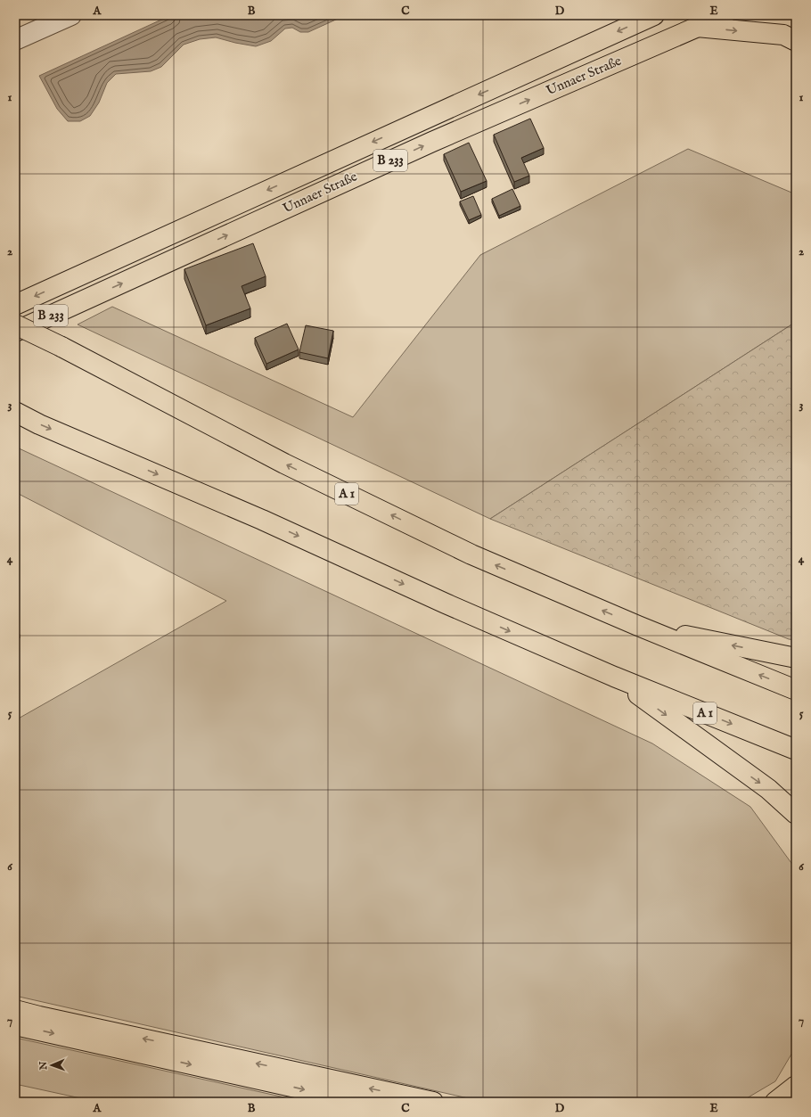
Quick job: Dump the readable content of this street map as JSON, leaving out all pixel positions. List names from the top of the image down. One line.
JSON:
{"streets":{"main road":["Unnaer Straße","B 233","A 1"]},"north":"left","grid":{"columns":["A","B","C","D","E"],"rows":["1","2","3","4","5","6","7"]}}
